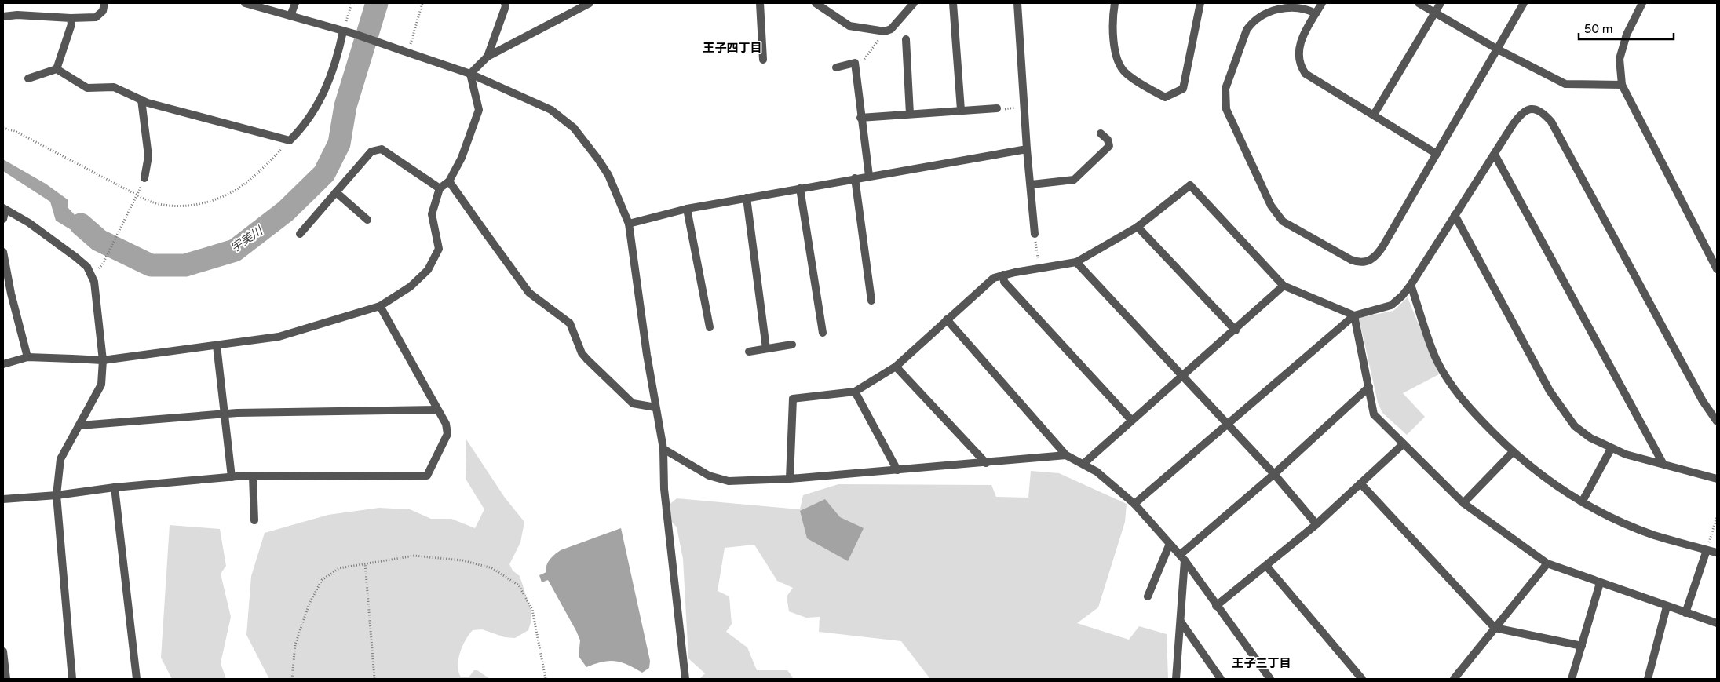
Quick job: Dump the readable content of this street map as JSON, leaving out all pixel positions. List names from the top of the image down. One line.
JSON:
{"districts":["王子四丁目","王子三丁目"],"water":["宇美川"],"scale_bar":"50 m"}
